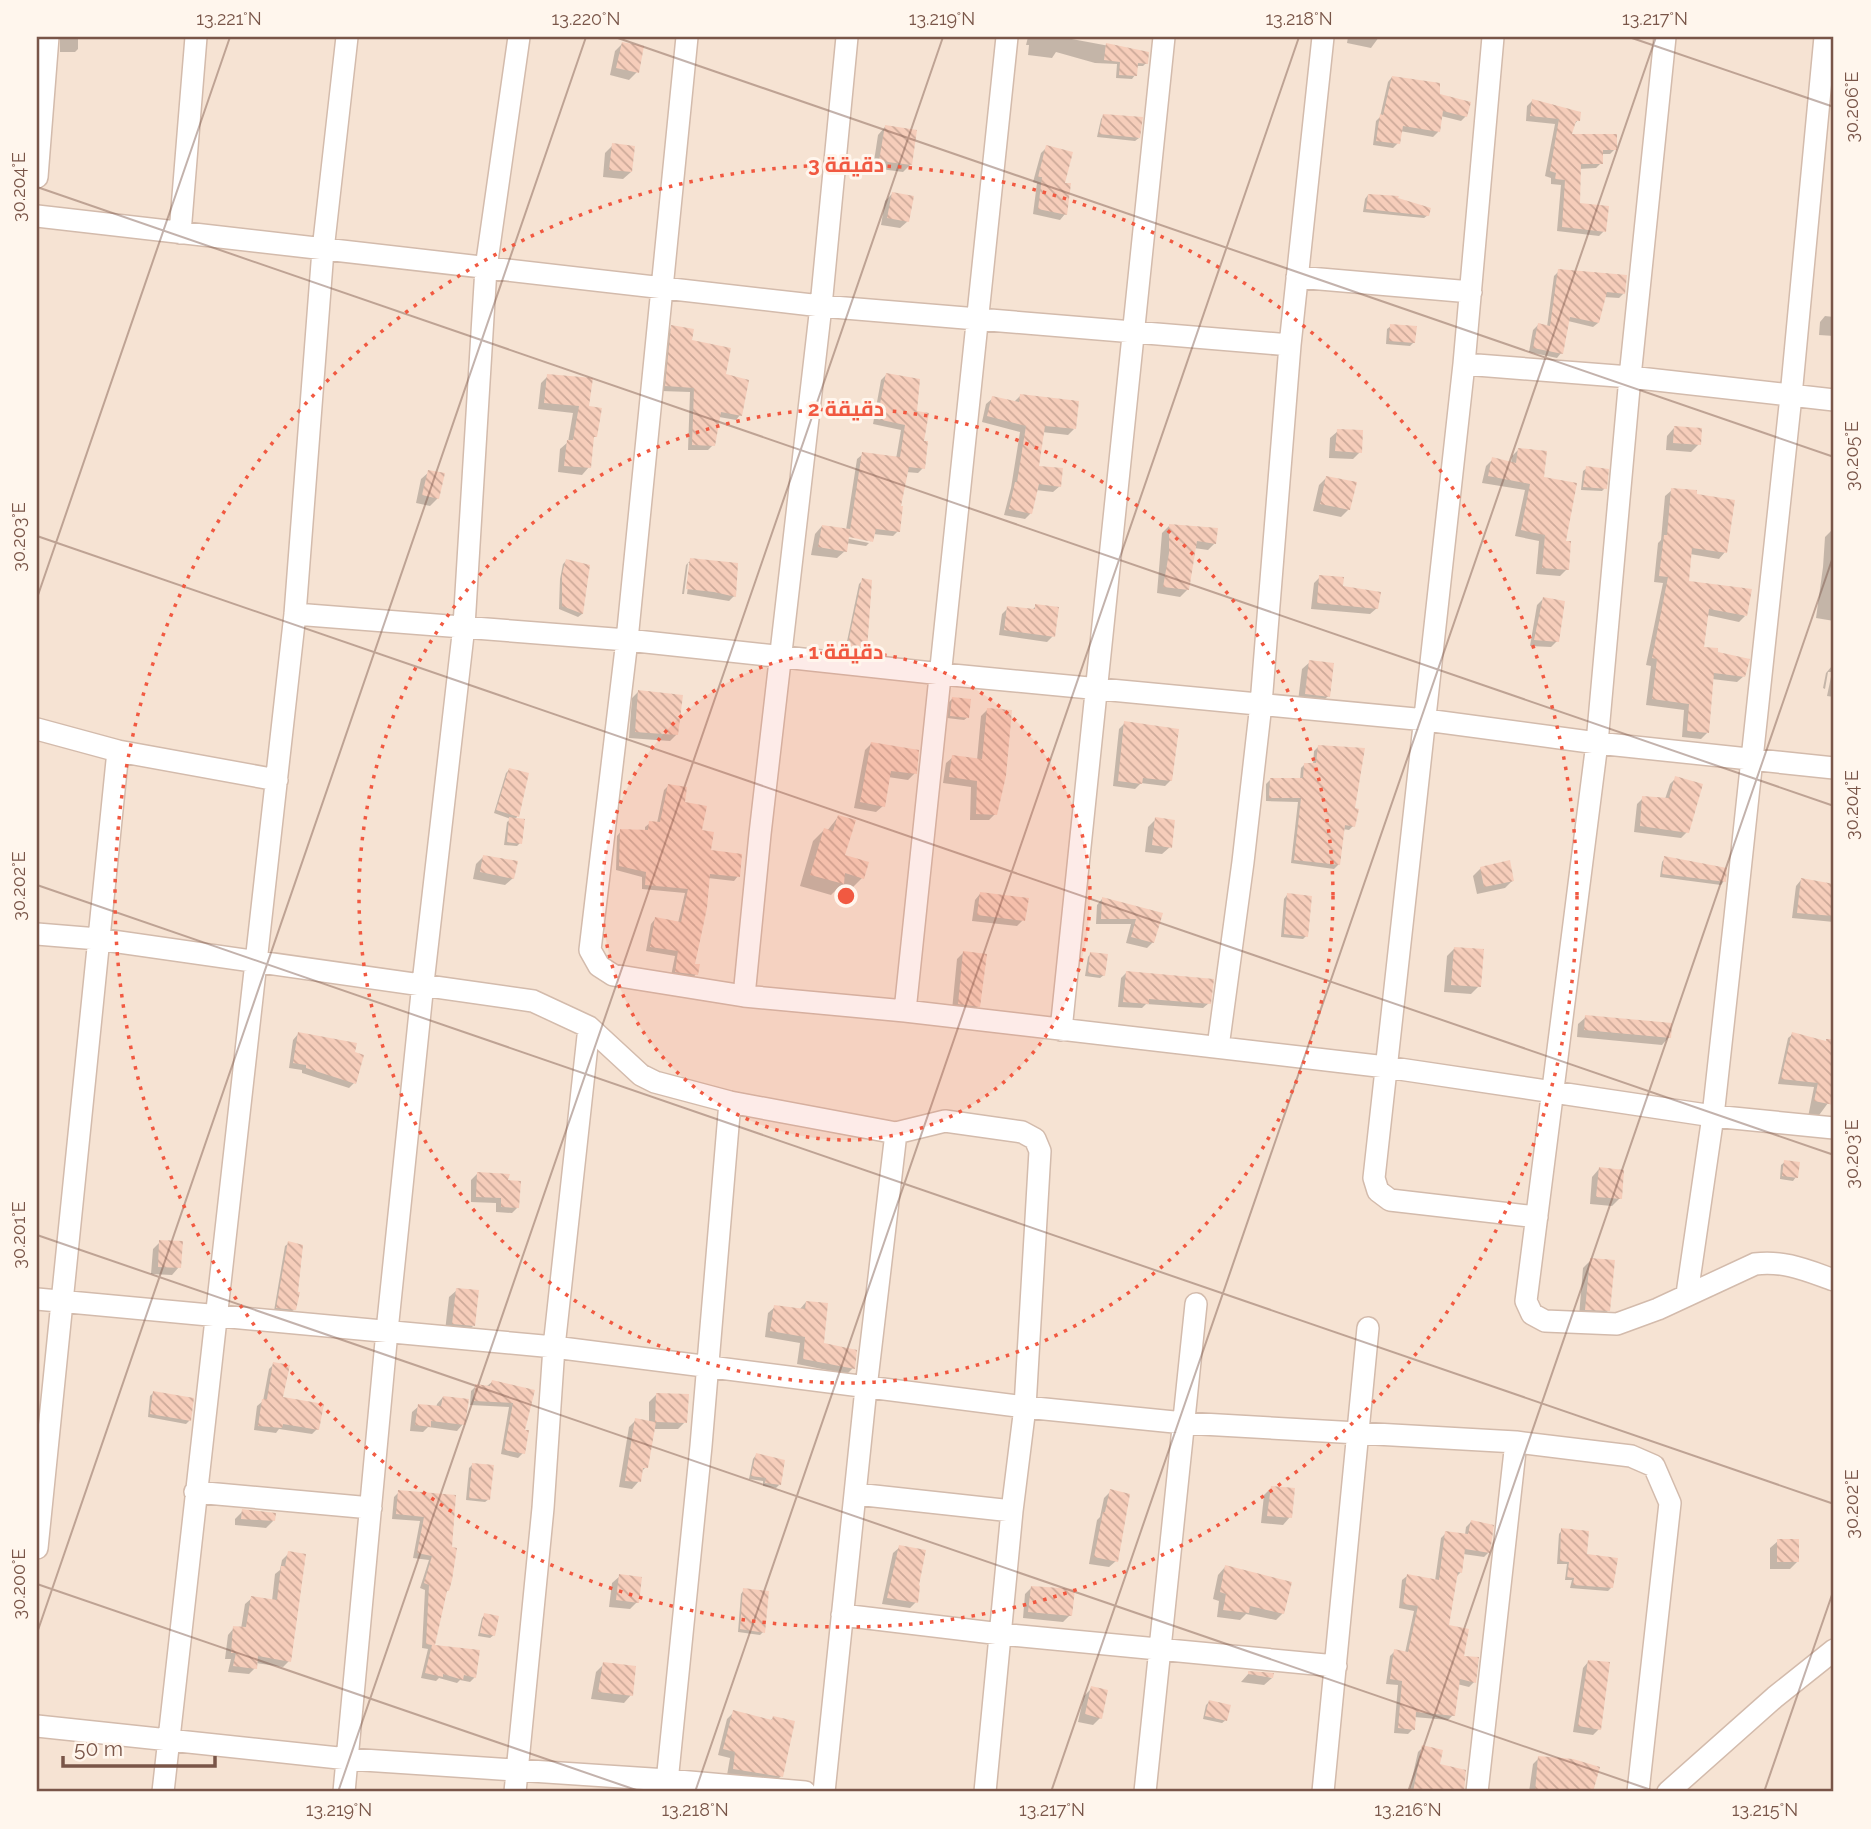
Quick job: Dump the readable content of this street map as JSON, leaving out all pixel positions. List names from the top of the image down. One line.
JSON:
{"scale_bar":"50 m","coordinates":["13.221°N","13.220°N","13.219°N","13.218°N","13.217°N","30.206°E","30.204°E","30.205°E","30.203°E","30.202°E","30.201°E","30.200°E","13.216°N","13.215°N"],"rings":["3 دقيقة","2 دقيقة","1 دقيقة"]}
